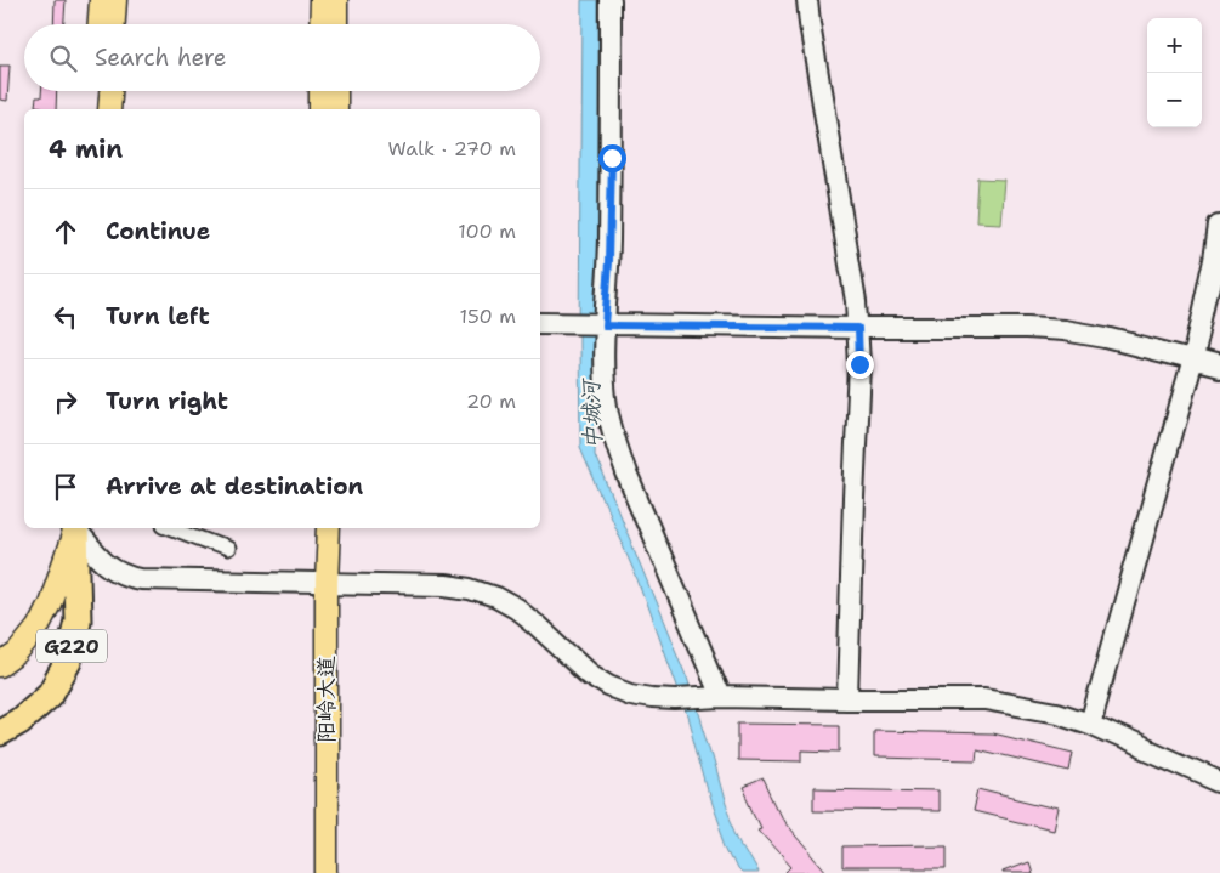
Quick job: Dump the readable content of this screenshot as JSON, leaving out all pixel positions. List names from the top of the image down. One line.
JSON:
{"streets":{"highway":["G220"],"main road":["阳岭大道"]},"water":["中城河"],"page":{"map_buttons":["+","−"],"search":"Search here","heading":["4 min","Walk · 270 m"],"list":[["Continue","100 m"],["Turn left","150 m"],["Turn right","20 m"],"Arrive at destination"]}}
